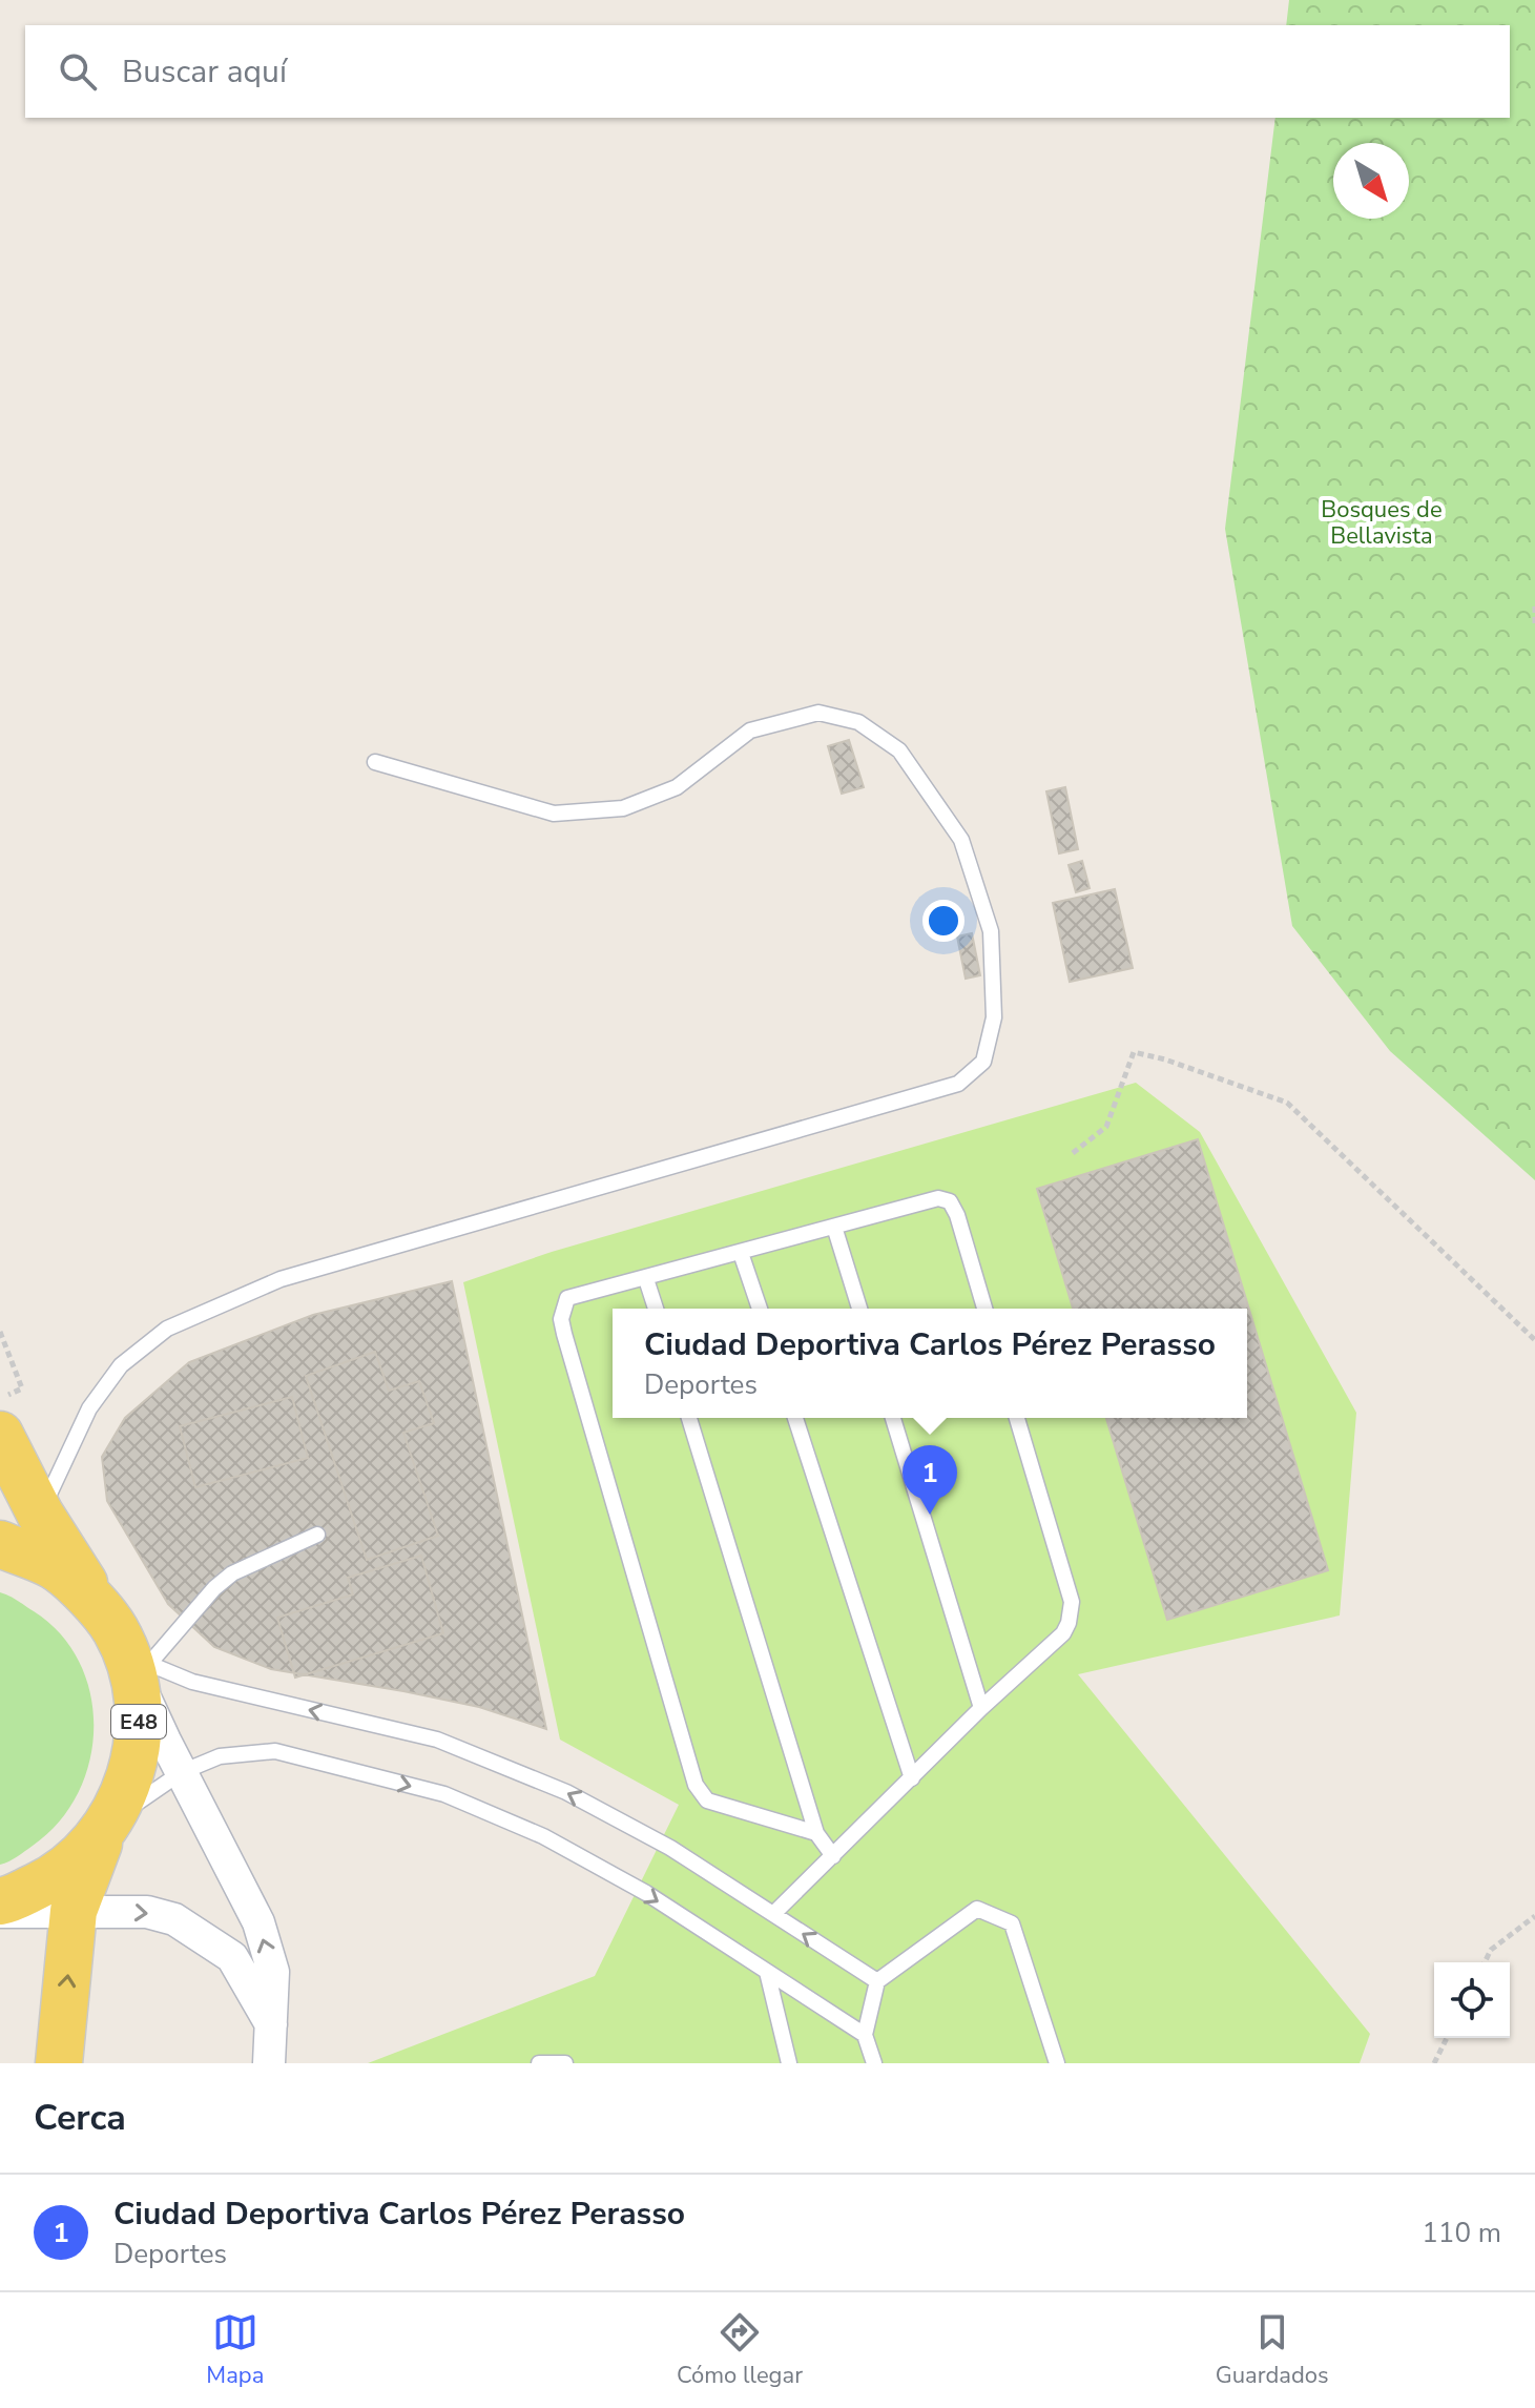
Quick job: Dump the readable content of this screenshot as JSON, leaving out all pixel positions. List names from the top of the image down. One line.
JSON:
{"streets":{"main road":["E48"]},"parks":["Bosques de Bellavista"],"north":"bottom right","page":{"search":"Buscar aquí","popup":["Ciudad Deportiva Carlos Pérez Perasso","Deportes"],"pins":"1","heading":"Cerca","list":[{"mark":"1","name":"Ciudad Deportiva Carlos Pérez Perasso","note":"Deportes","value":"110 m"}],"nav":["Mapa","Cómo llegar","Guardados"]}}
